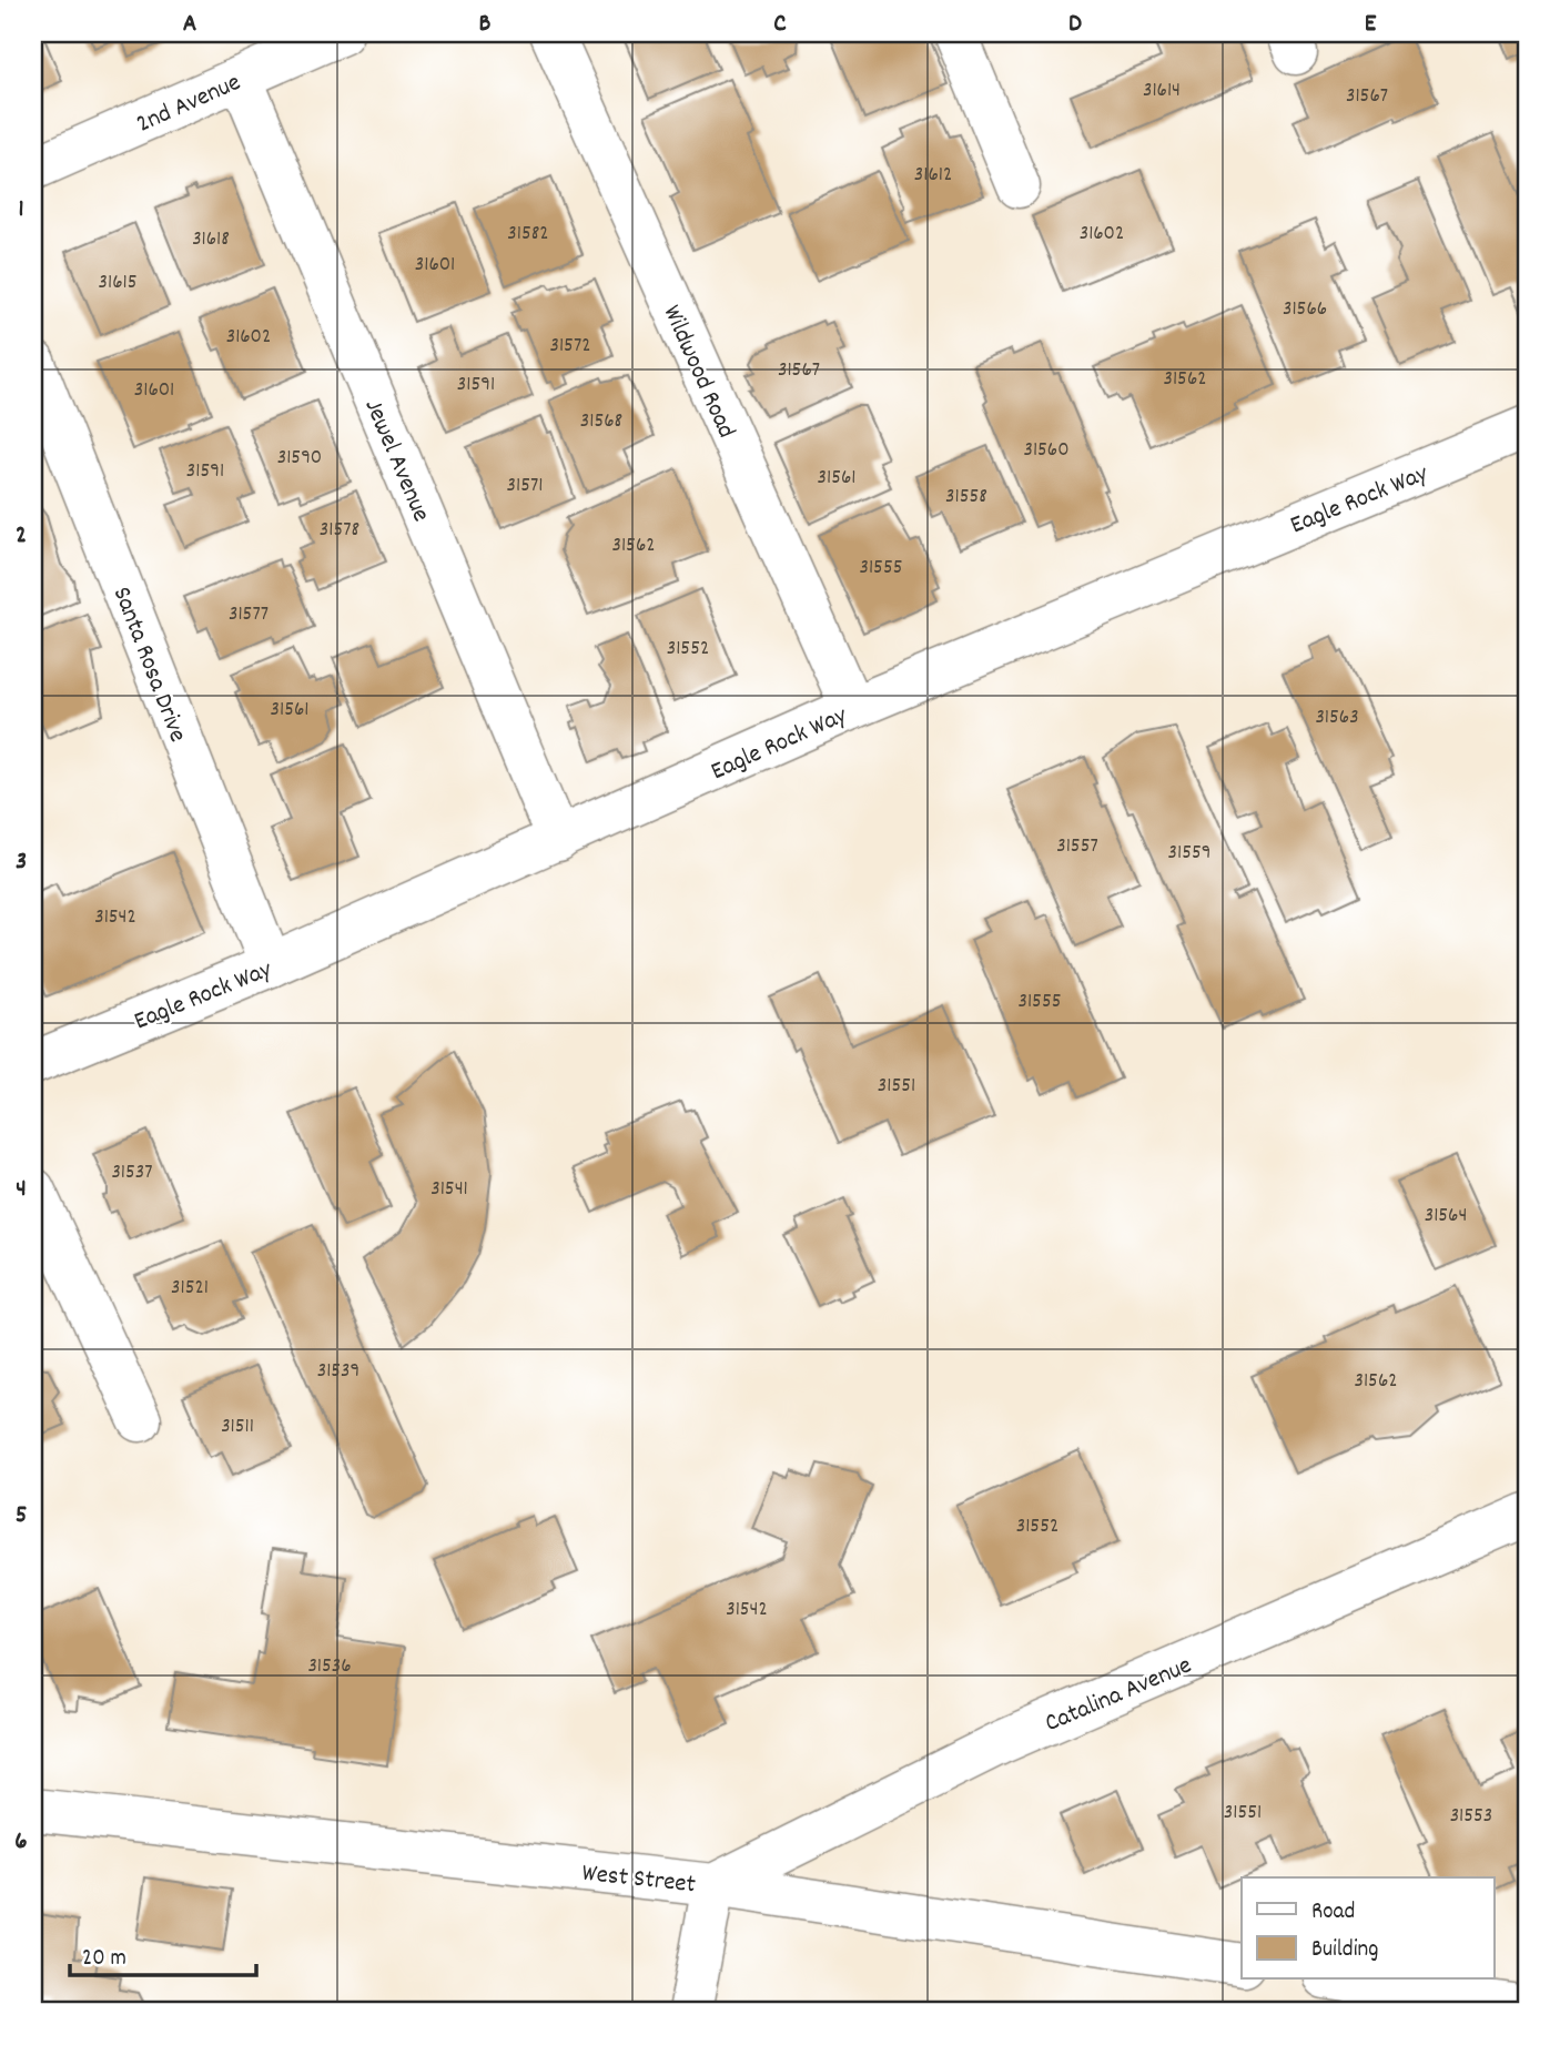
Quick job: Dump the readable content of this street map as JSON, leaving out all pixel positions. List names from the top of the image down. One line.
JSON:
{"streets":{"street":["2nd Avenue","Wildwood Road","Jewel Avenue","Eagle Rock Way","Santa Rosa Drive","Catalina Avenue","West Street"]},"crossings":[["2nd Avenue","Jewel Avenue"],["Wildwood Road","Eagle Rock Way"],["Jewel Avenue","Eagle Rock Way"],["Eagle Rock Way","Santa Rosa Drive"],["Catalina Avenue","West Street"]],"house_numbers":["31614","31567","31612","31582","31602","31618","31601","31615","31566","31602","31572","31567","31562","31591","31601","31568","31560","31590","31591","31561","31571","31558","31578","31562","31555","31577","31552","31561","31563","31557","31559","31542","31555","31551","31537","31541","31564","31521","31539","31562","31511","31552","31542","31536","31551","31553"],"legend":["Road","Building"],"scale_bar":"20 m","grid":{"columns":["A","B","C","D","E"],"rows":["1","2","3","4","5","6"]}}
